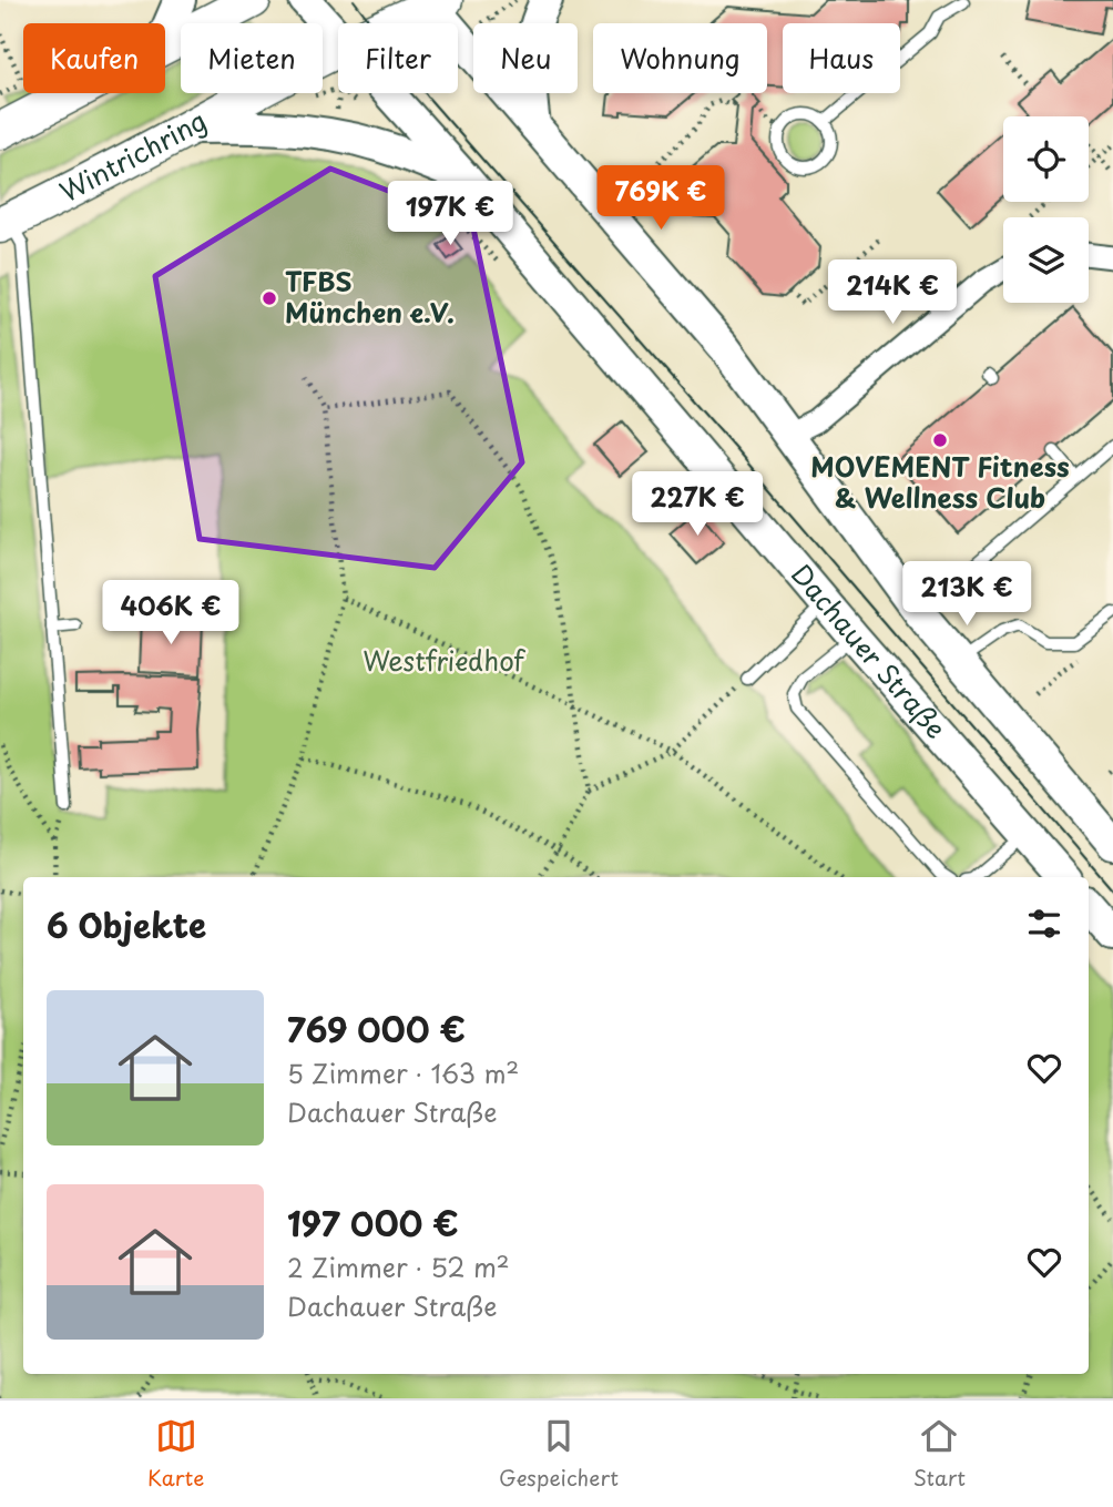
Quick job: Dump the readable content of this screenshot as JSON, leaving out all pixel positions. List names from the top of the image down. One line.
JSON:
{"streets":{"main road":["Wintrichring","Dachauer Straße"]},"parks":["Westfriedhof"],"places":["TFBS München e.V.","MOVEMENT Fitness & Wellness Club"],"page":{"chip":["Kaufen","Mieten","Filter","Neu","Wohnung","Haus"],"price":["769K €","197K €","214K €","227K €","213K €","406K €"],"heading":"6 Objekte","list":[{"name":"769 000 €","note":"5 Zimmer · 163 m² · Dachauer Straße"},{"name":"197 000 €","note":"2 Zimmer · 52 m² · Dachauer Straße"}],"tabs":["Karte","Gespeichert","Start"]}}
